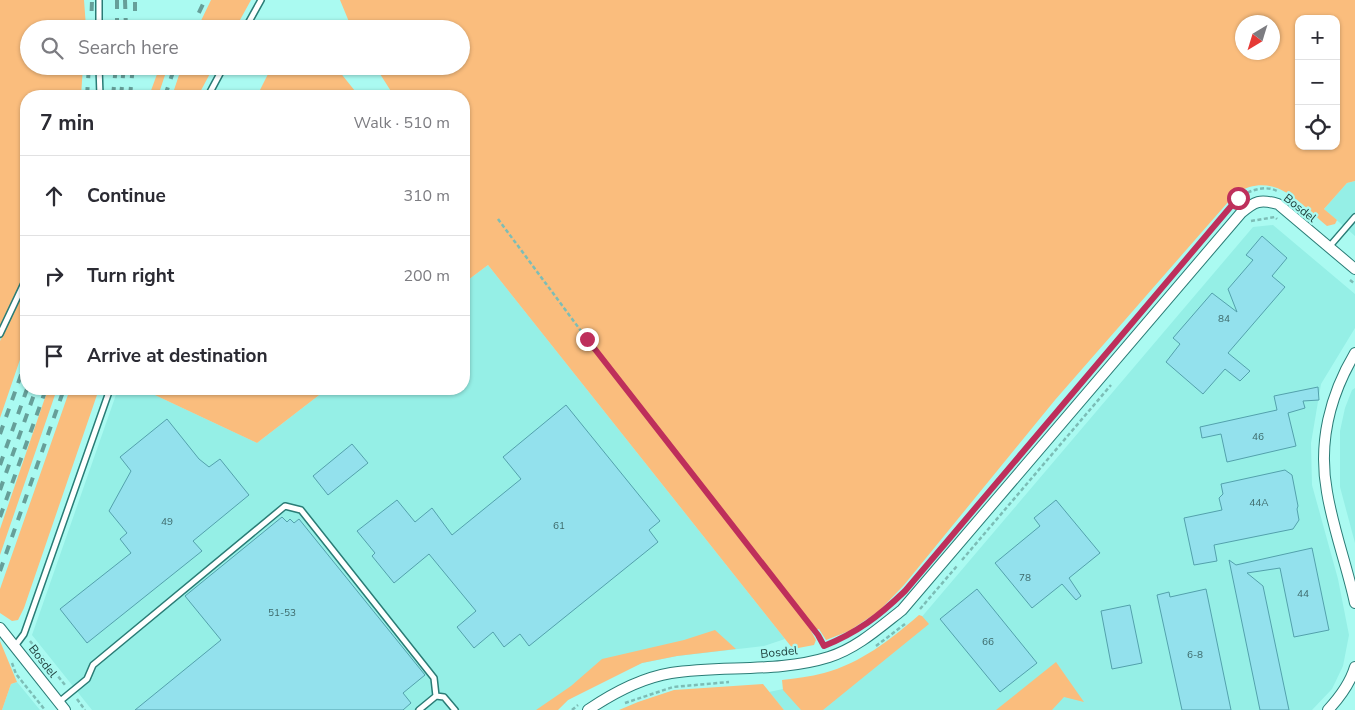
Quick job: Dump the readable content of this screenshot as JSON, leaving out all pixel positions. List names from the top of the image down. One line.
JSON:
{"streets":{"street":["Bosdel"]},"house_numbers":["84","46","44A","49","61","78","44","51-53","66","6-8"],"north":"bottom left","page":{"map_buttons":["+","−"],"search":"Search here","heading":["7 min","Walk · 510 m"],"list":[["Continue","310 m"],["Turn right","200 m"],"Arrive at destination"]}}
